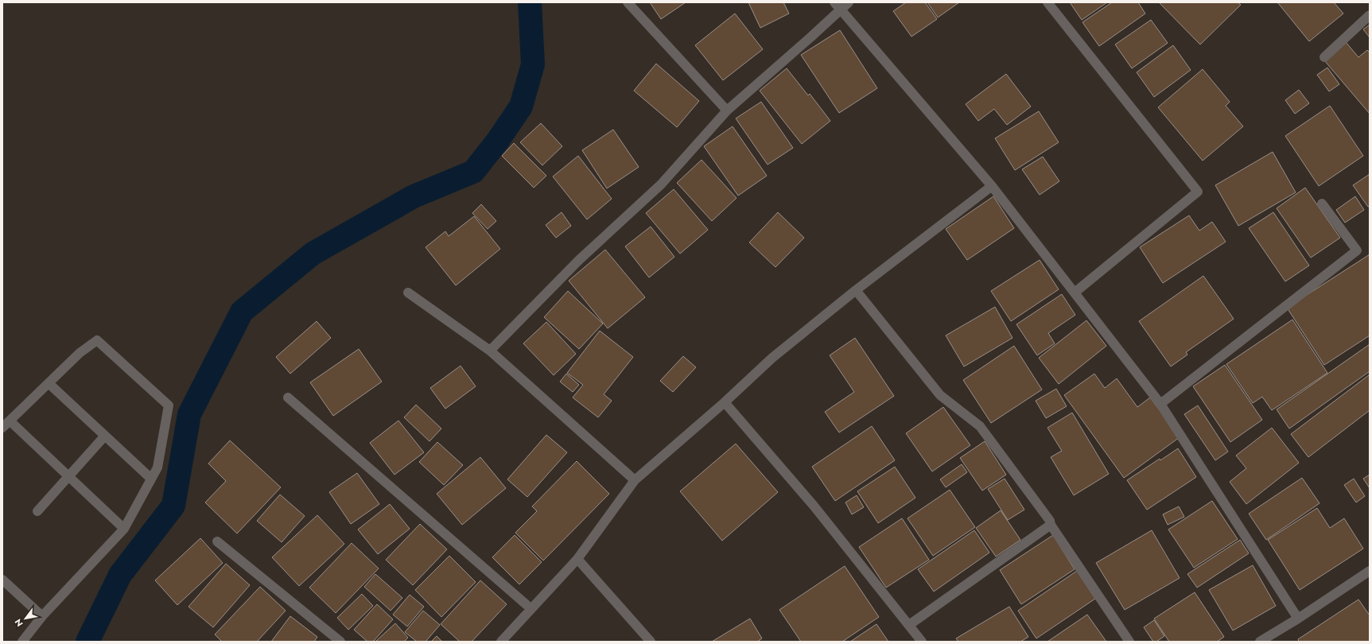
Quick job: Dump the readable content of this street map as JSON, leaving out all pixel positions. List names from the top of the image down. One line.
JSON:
{"north":"bottom left"}
